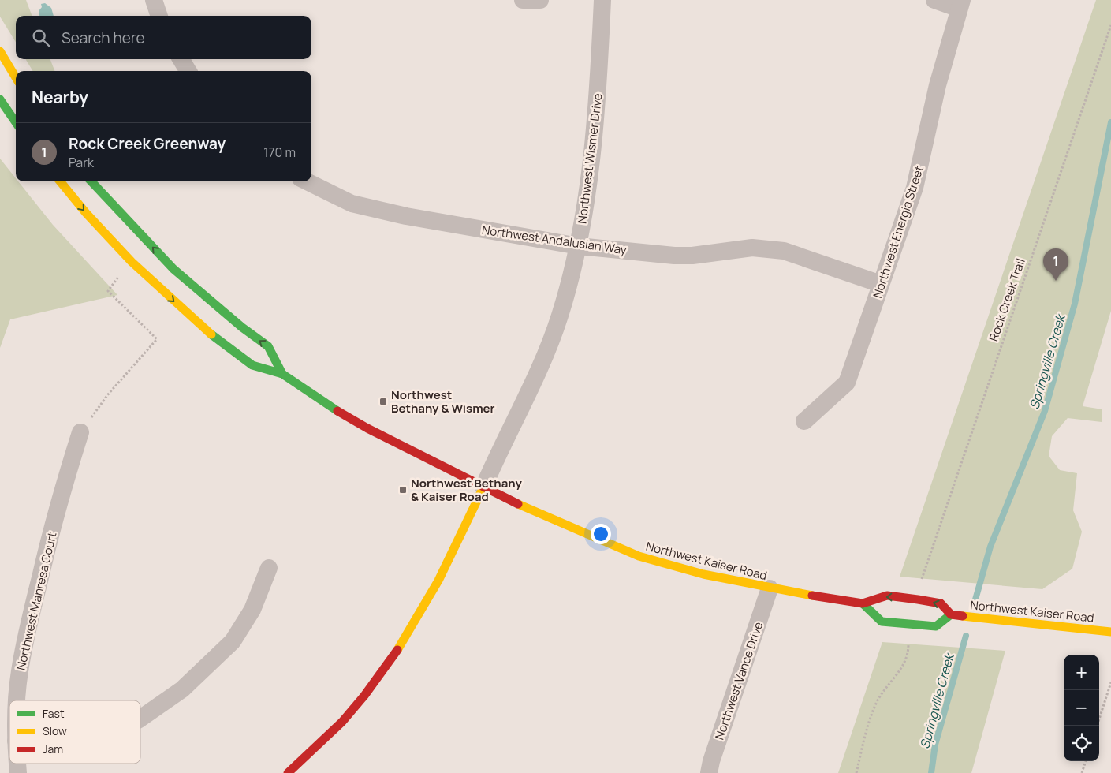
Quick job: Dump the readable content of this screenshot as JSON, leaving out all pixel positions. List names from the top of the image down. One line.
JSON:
{"streets":{"main road":["Northwest Kaiser Road"],"street":["Northwest Wismer Drive","Northwest Energia Street","Northwest Andalusian Way","Northwest Manresa Court","Northwest Vance Drive"],"path":["Rock Creek Trail"]},"crossings":[["Northwest Wismer Drive","Northwest Andalusian Way"],["Northwest Wismer Drive","Northwest Kaiser Road"],["Northwest Energia Street","Northwest Andalusian Way"],["Northwest Kaiser Road","Northwest Vance Drive"]],"water":["Springville Creek"],"places":{"transit":["Northwest Bethany & Wismer","Northwest Bethany & Kaiser Road"]},"legend":["Fast","Slow","Jam"],"page":{"search":"Search here","heading":"Nearby","list":[{"mark":"1","name":"Rock Creek Greenway","note":"Park","value":"170 m"}],"pins":"1","map_buttons":["+","−"]}}
